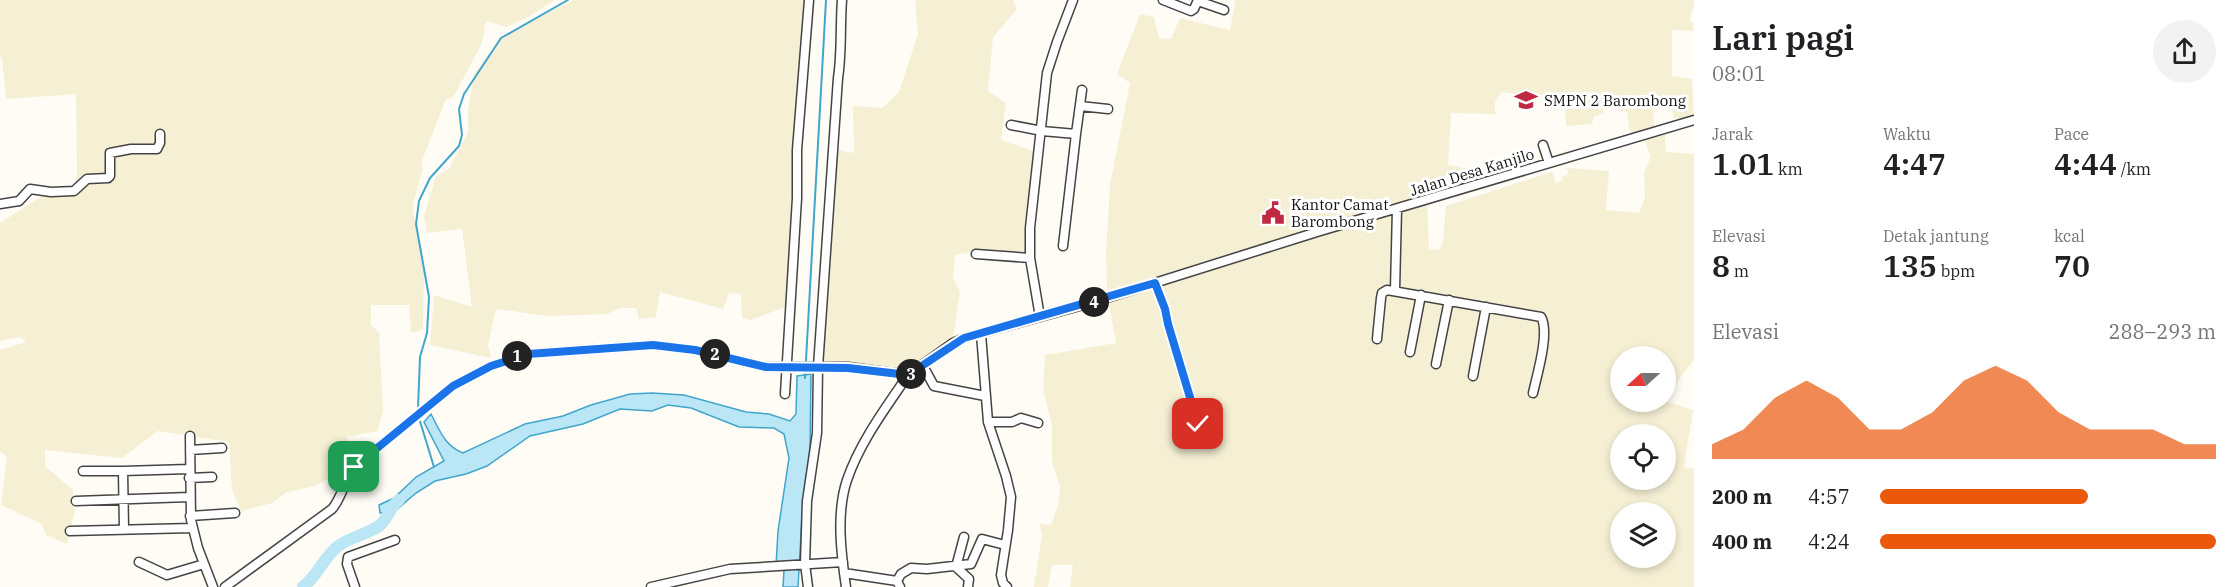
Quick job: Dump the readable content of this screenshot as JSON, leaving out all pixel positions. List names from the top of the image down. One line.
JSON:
{"streets":{"street":["Jalan Desa Kanjilo"]},"places":{"school or university":["SMPN 2 Barombong"],"public building":["Kantor Camat Barombong"]},"north":"left","page":{"heading":["Lari pagi","08:01"],"stats":[["Jarak","1.01 km"],["Waktu","4:47"],["Pace","4:44 /km"],["Elevasi","8 m"],["Detak jantung","135 bpm"],["kcal","70"]],"pins":["4","2","1","3"],"chart":["Elevasi","288–293 m"],"list":[{"name":"200 m","note":"4:57"},{"name":"400 m","note":"4:24"}]}}
